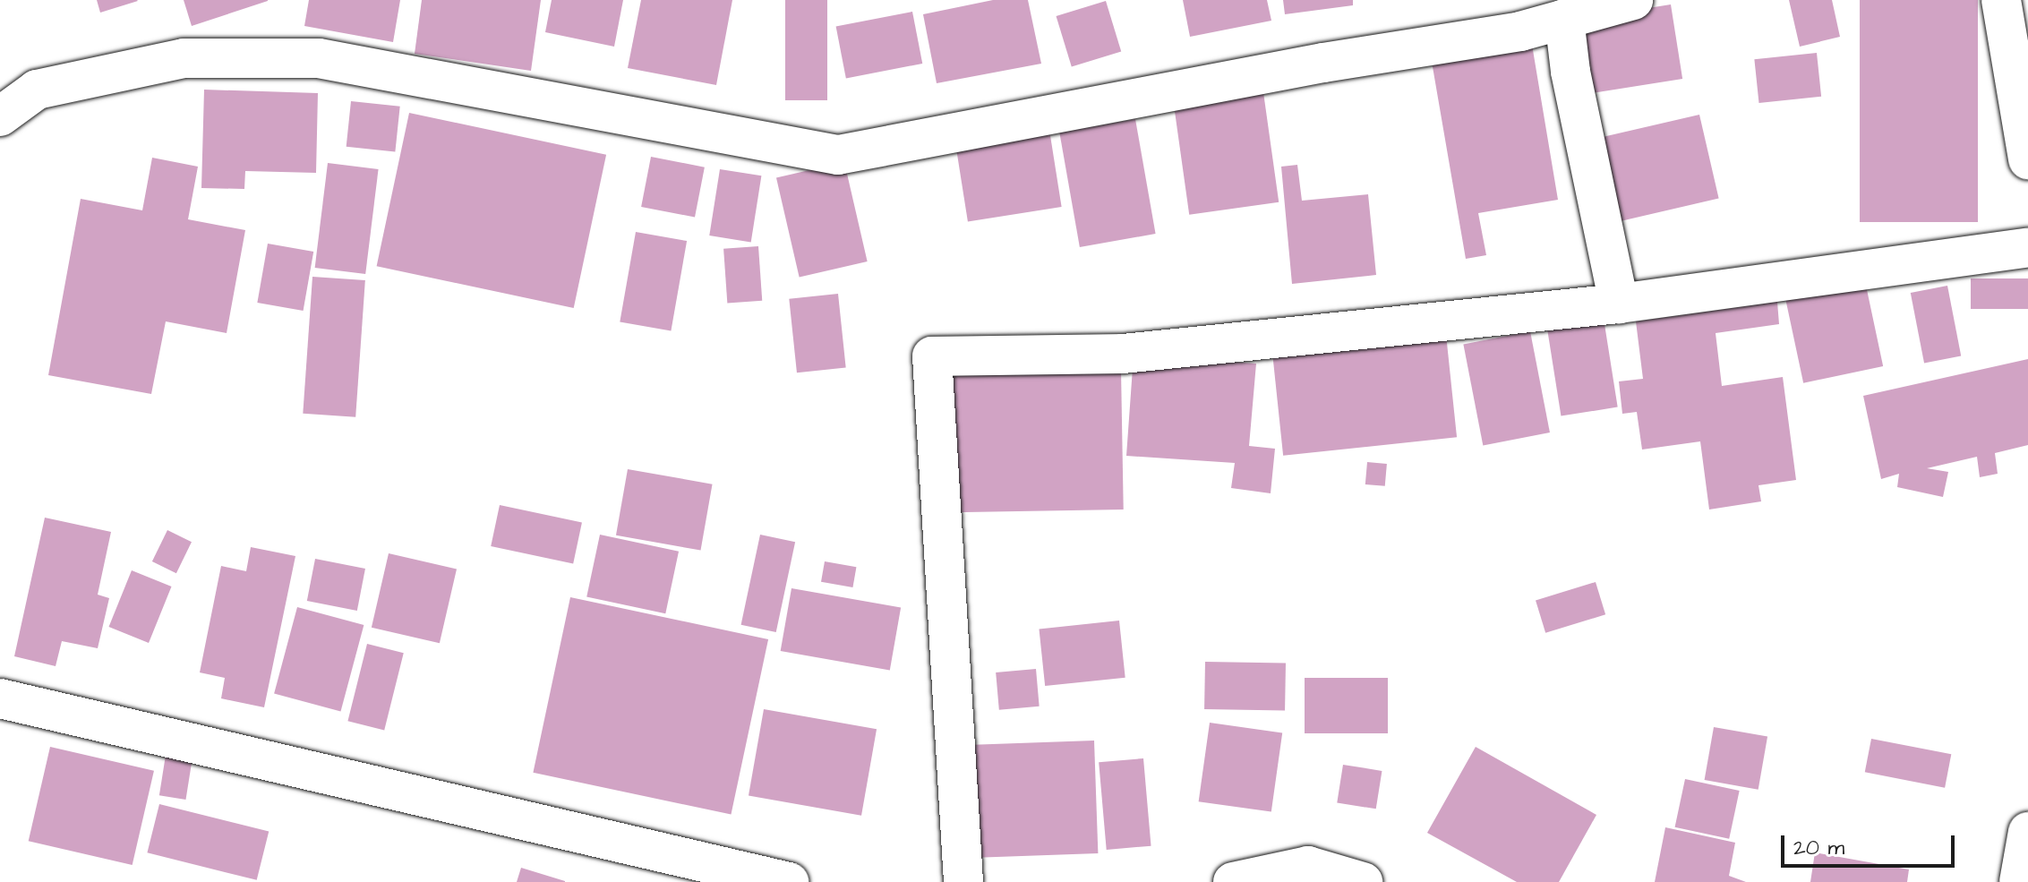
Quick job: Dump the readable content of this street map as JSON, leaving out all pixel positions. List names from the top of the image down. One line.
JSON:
{"scale_bar":"20 m"}
